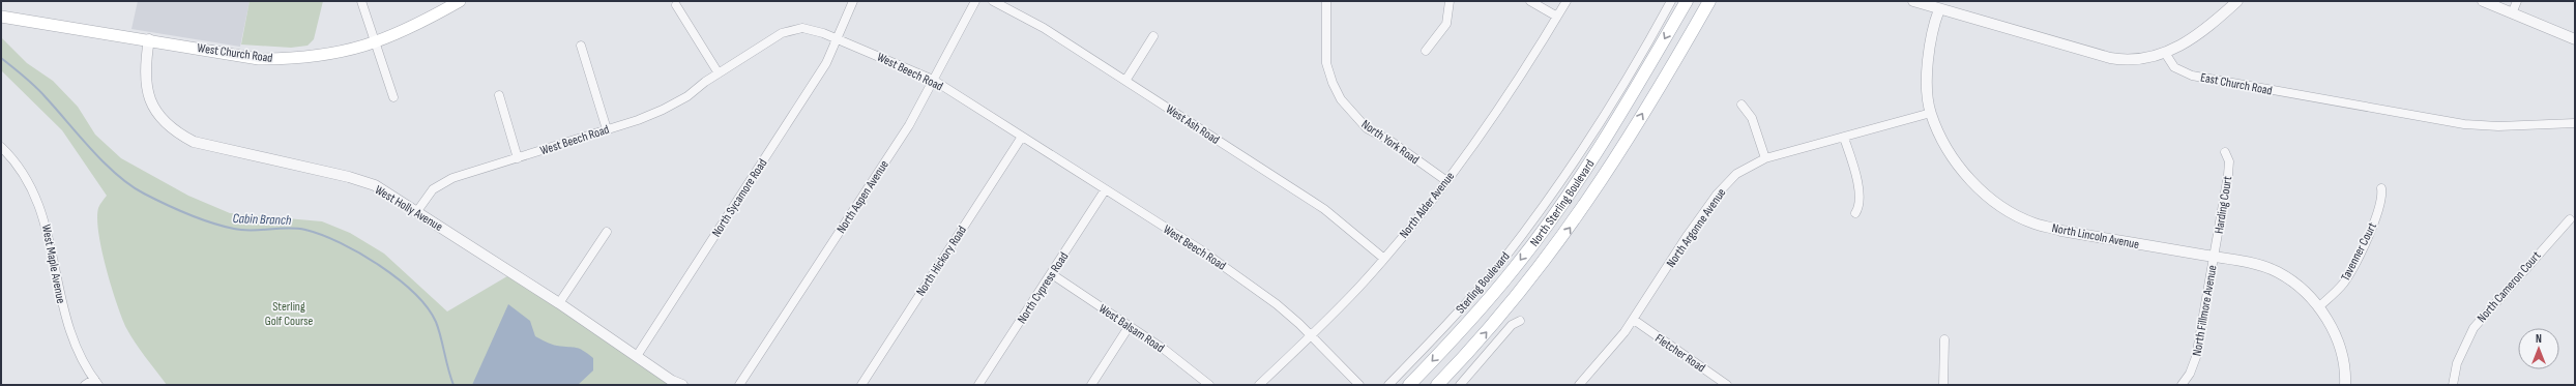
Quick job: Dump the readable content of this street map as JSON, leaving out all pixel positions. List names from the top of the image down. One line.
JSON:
{"streets":{"main road":["West Church Road","North Sterling Boulevard"],"street":["West Beech Road","East Church Road","West Ash Road","North York Road","North Aspen Avenue","North Sycamore Road","North Alder Avenue","Harding Court","West Holly Avenue","North Argonne Avenue","North Lincoln Avenue","Tavenner Court","North Hickory Road","West Maple Avenue","Sterling Boulevard","North Cameron Court","North Cypress Road","North Fillmore Avenue","West Balsam Road","Fletcher Road"]},"crossings":[["West Church Road","West Holly Avenue"],["West Beech Road","North Aspen Avenue"],["West Beech Road","North Sycamore Road"],["West Beech Road","North Alder Avenue"],["West Beech Road","West Holly Avenue"],["West Beech Road","North Hickory Road"],["West Beech Road","North Cypress Road"],["West Ash Road","North Alder Avenue"],["North York Road","North Alder Avenue"],["North Sycamore Road","West Holly Avenue"],["Harding Court","North Lincoln Avenue"],["Harding Court","North Fillmore Avenue"],["North Argonne Avenue","North Lincoln Avenue"],["North Argonne Avenue","Fletcher Road"],["North Lincoln Avenue","Tavenner Court"],["North Lincoln Avenue","North Fillmore Avenue"],["North Cypress Road","West Balsam Road"]],"water":["Cabin Branch"],"parks":["Sterling Golf Course"],"north":"top"}
